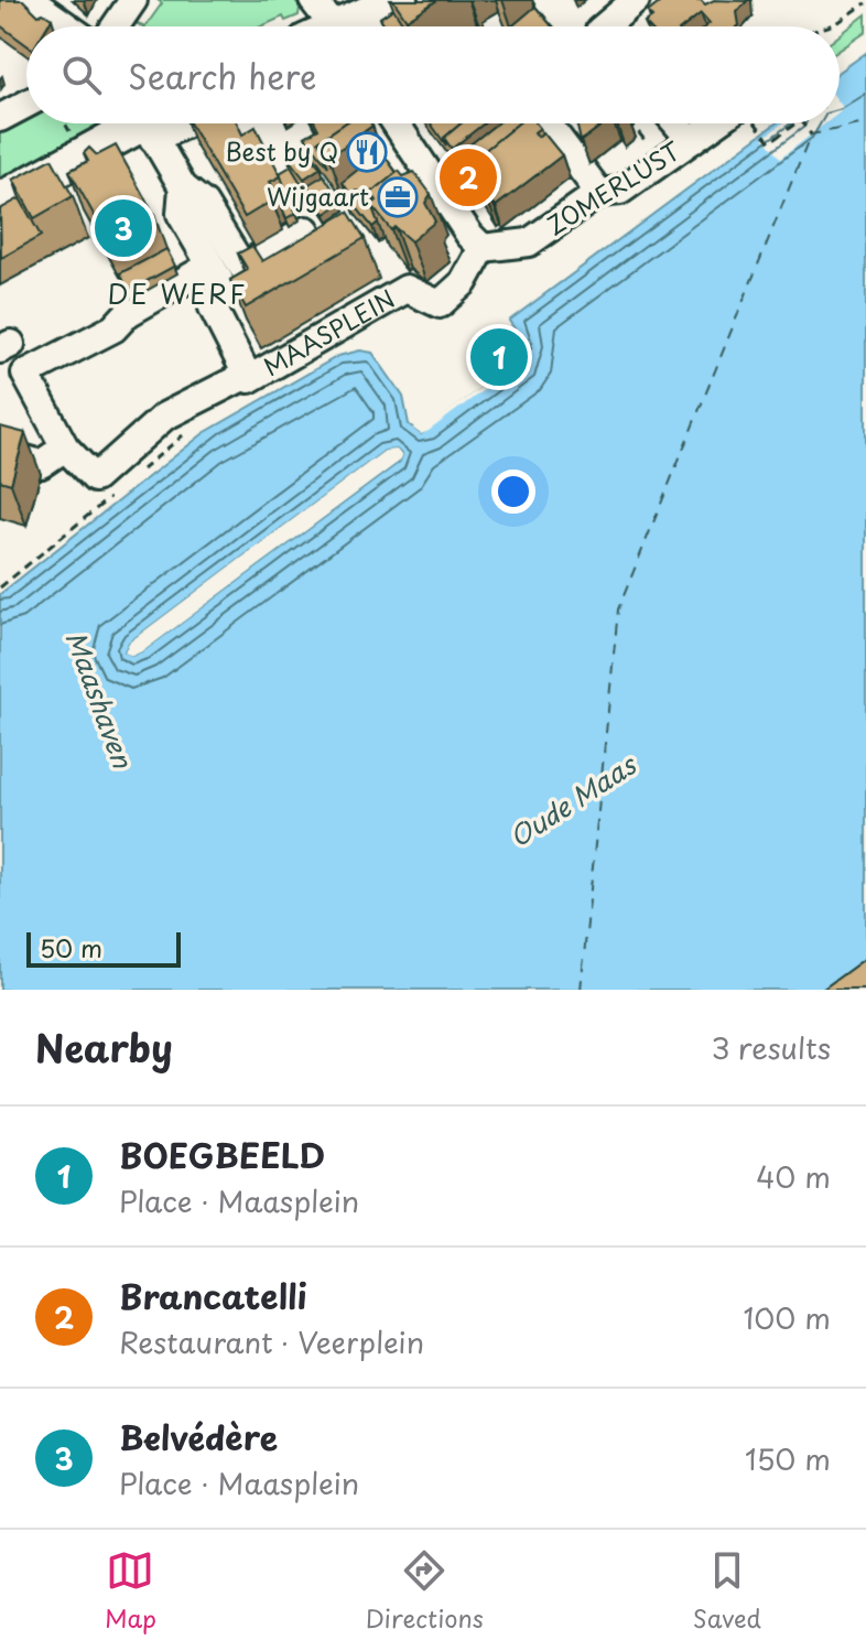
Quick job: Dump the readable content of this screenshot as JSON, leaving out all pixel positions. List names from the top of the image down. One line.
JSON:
{"streets":{"street":["ZOMERLUST","MAASPLEIN"]},"crossings":[["ZOMERLUST","MAASPLEIN"]],"districts":["DE WERF"],"water":["Maashaven","Oude Maas"],"places":{"restaurant":["Best by Q"],"office":["Wijgaart"]},"scale_bar":"50 m","page":{"search":"Search here","pins":["2","3","1"],"scale":"50 m","heading":["Nearby","3 results"],"list":[{"mark":"1","name":"BOEGBEELD","note":"Place · Maasplein","value":"40 m"},{"mark":"2","name":"Brancatelli","note":"Restaurant · Veerplein","value":"100 m"},{"mark":"3","name":"Belvédère","note":"Place · Maasplein","value":"150 m"}],"nav":["Map","Directions","Saved"]}}
